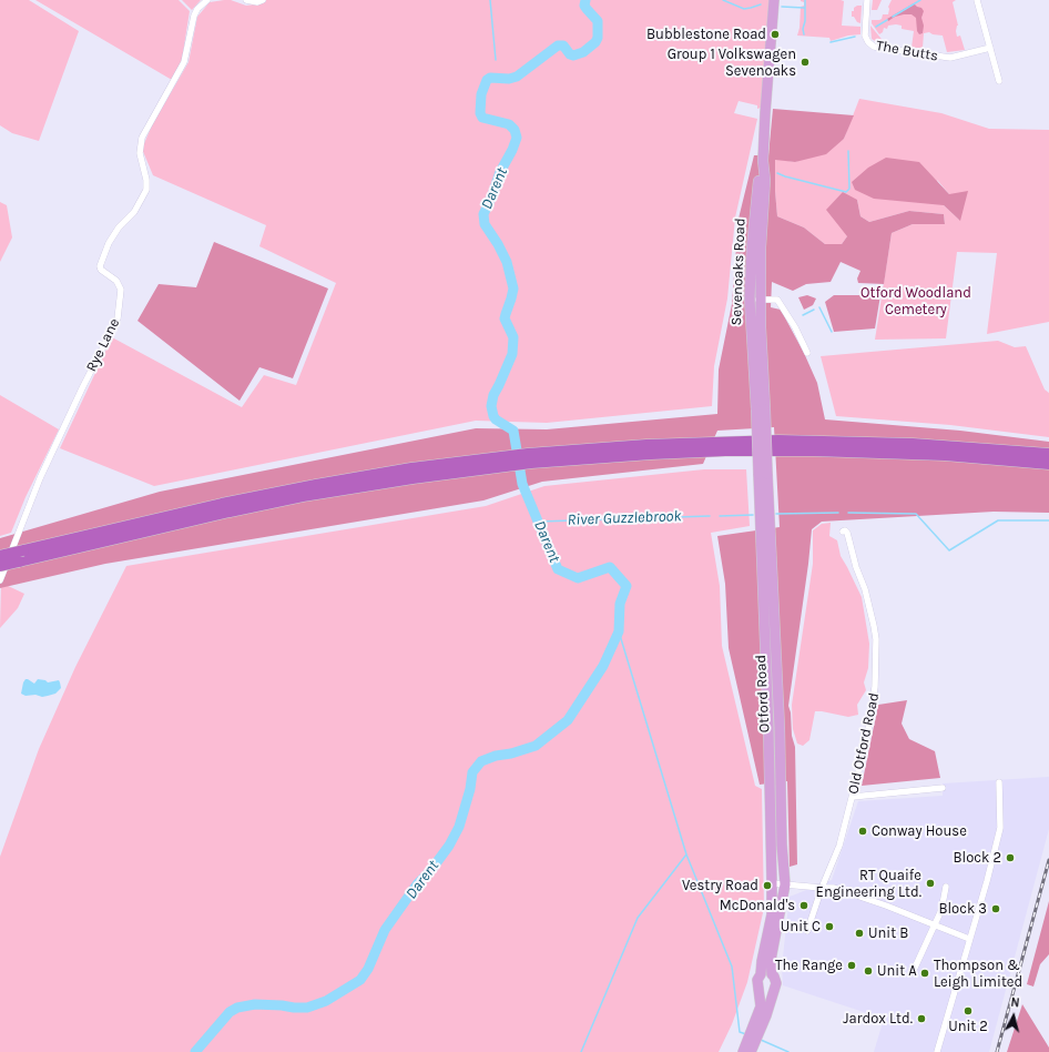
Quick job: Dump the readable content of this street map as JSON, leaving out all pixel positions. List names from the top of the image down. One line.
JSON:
{"streets":{"main road":["Sevenoaks Road","Otford Road"],"street":["The Butts","Rye Lane","Old Otford Road"]},"crossings":[["Sevenoaks Road","Otford Road"]],"water":["Darent","River Guzzlebrook"],"parks":["Otford Woodland Cemetery"],"places":["Bubblestone Road","Group 1 Volkswagen Sevenoaks","Conway House","Block 2","RT Quaife Engineering Ltd.","Vestry Road","McDonald's","Block 3","Unit C","Unit B","The Range","Unit A","Thompson & Leigh Limited","Unit 2","Jardox Ltd."],"north":"top"}
